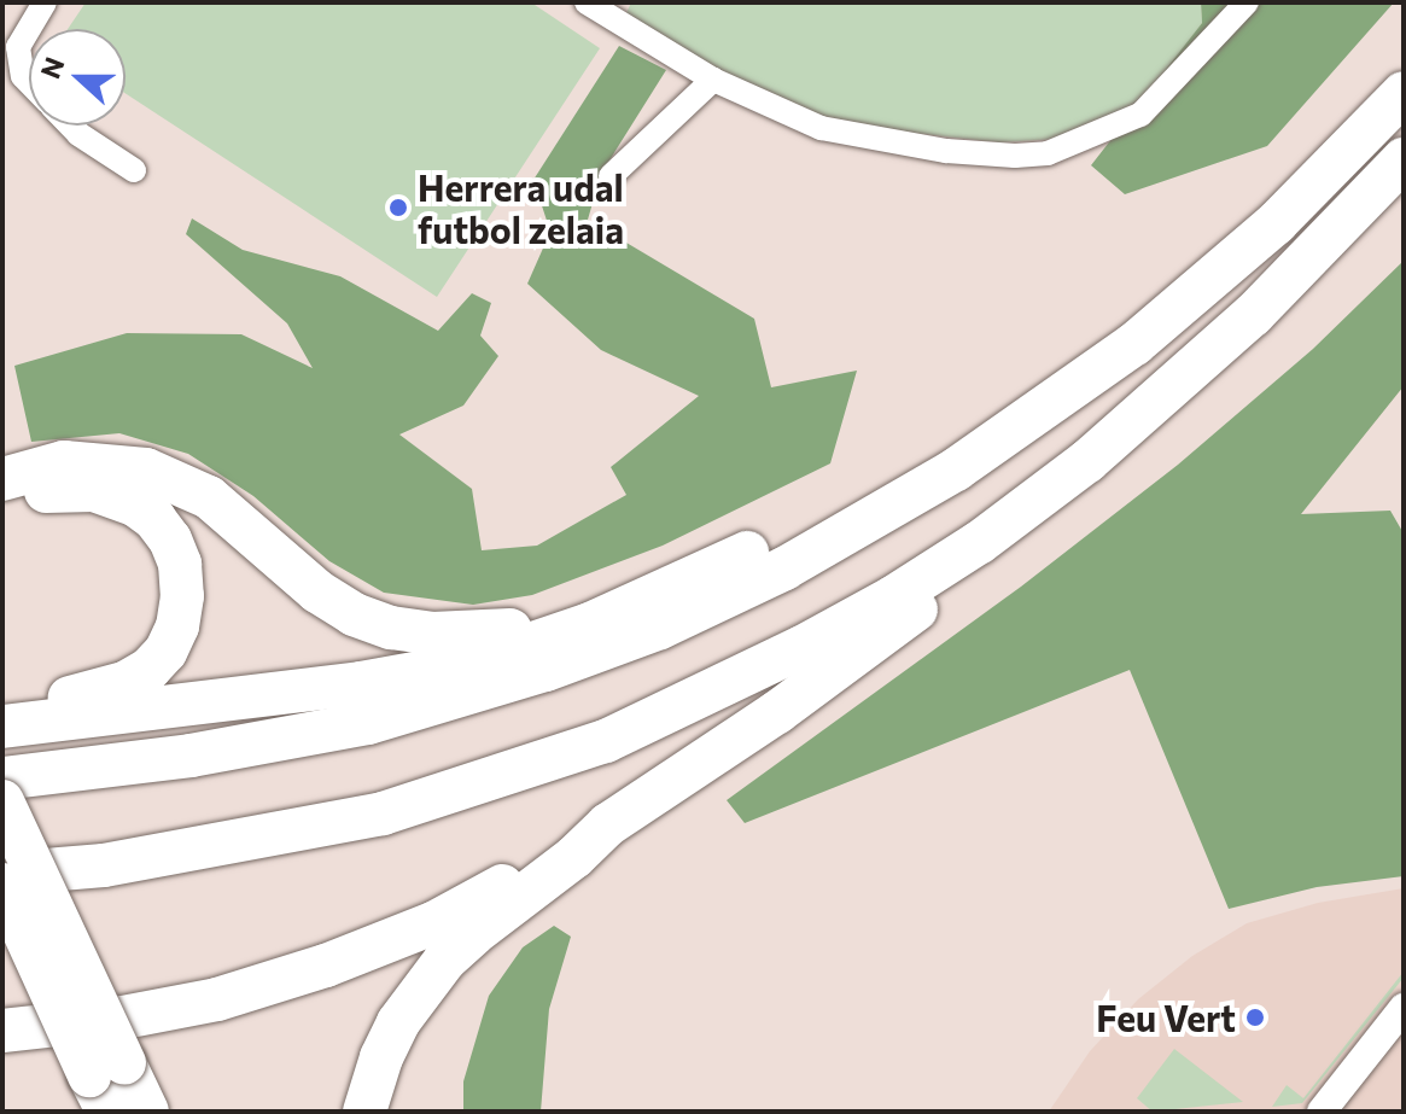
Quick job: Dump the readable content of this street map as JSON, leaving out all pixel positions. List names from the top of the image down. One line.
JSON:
{"places":["Herrera udal futbol zelaia","Feu Vert"],"north":"left"}
